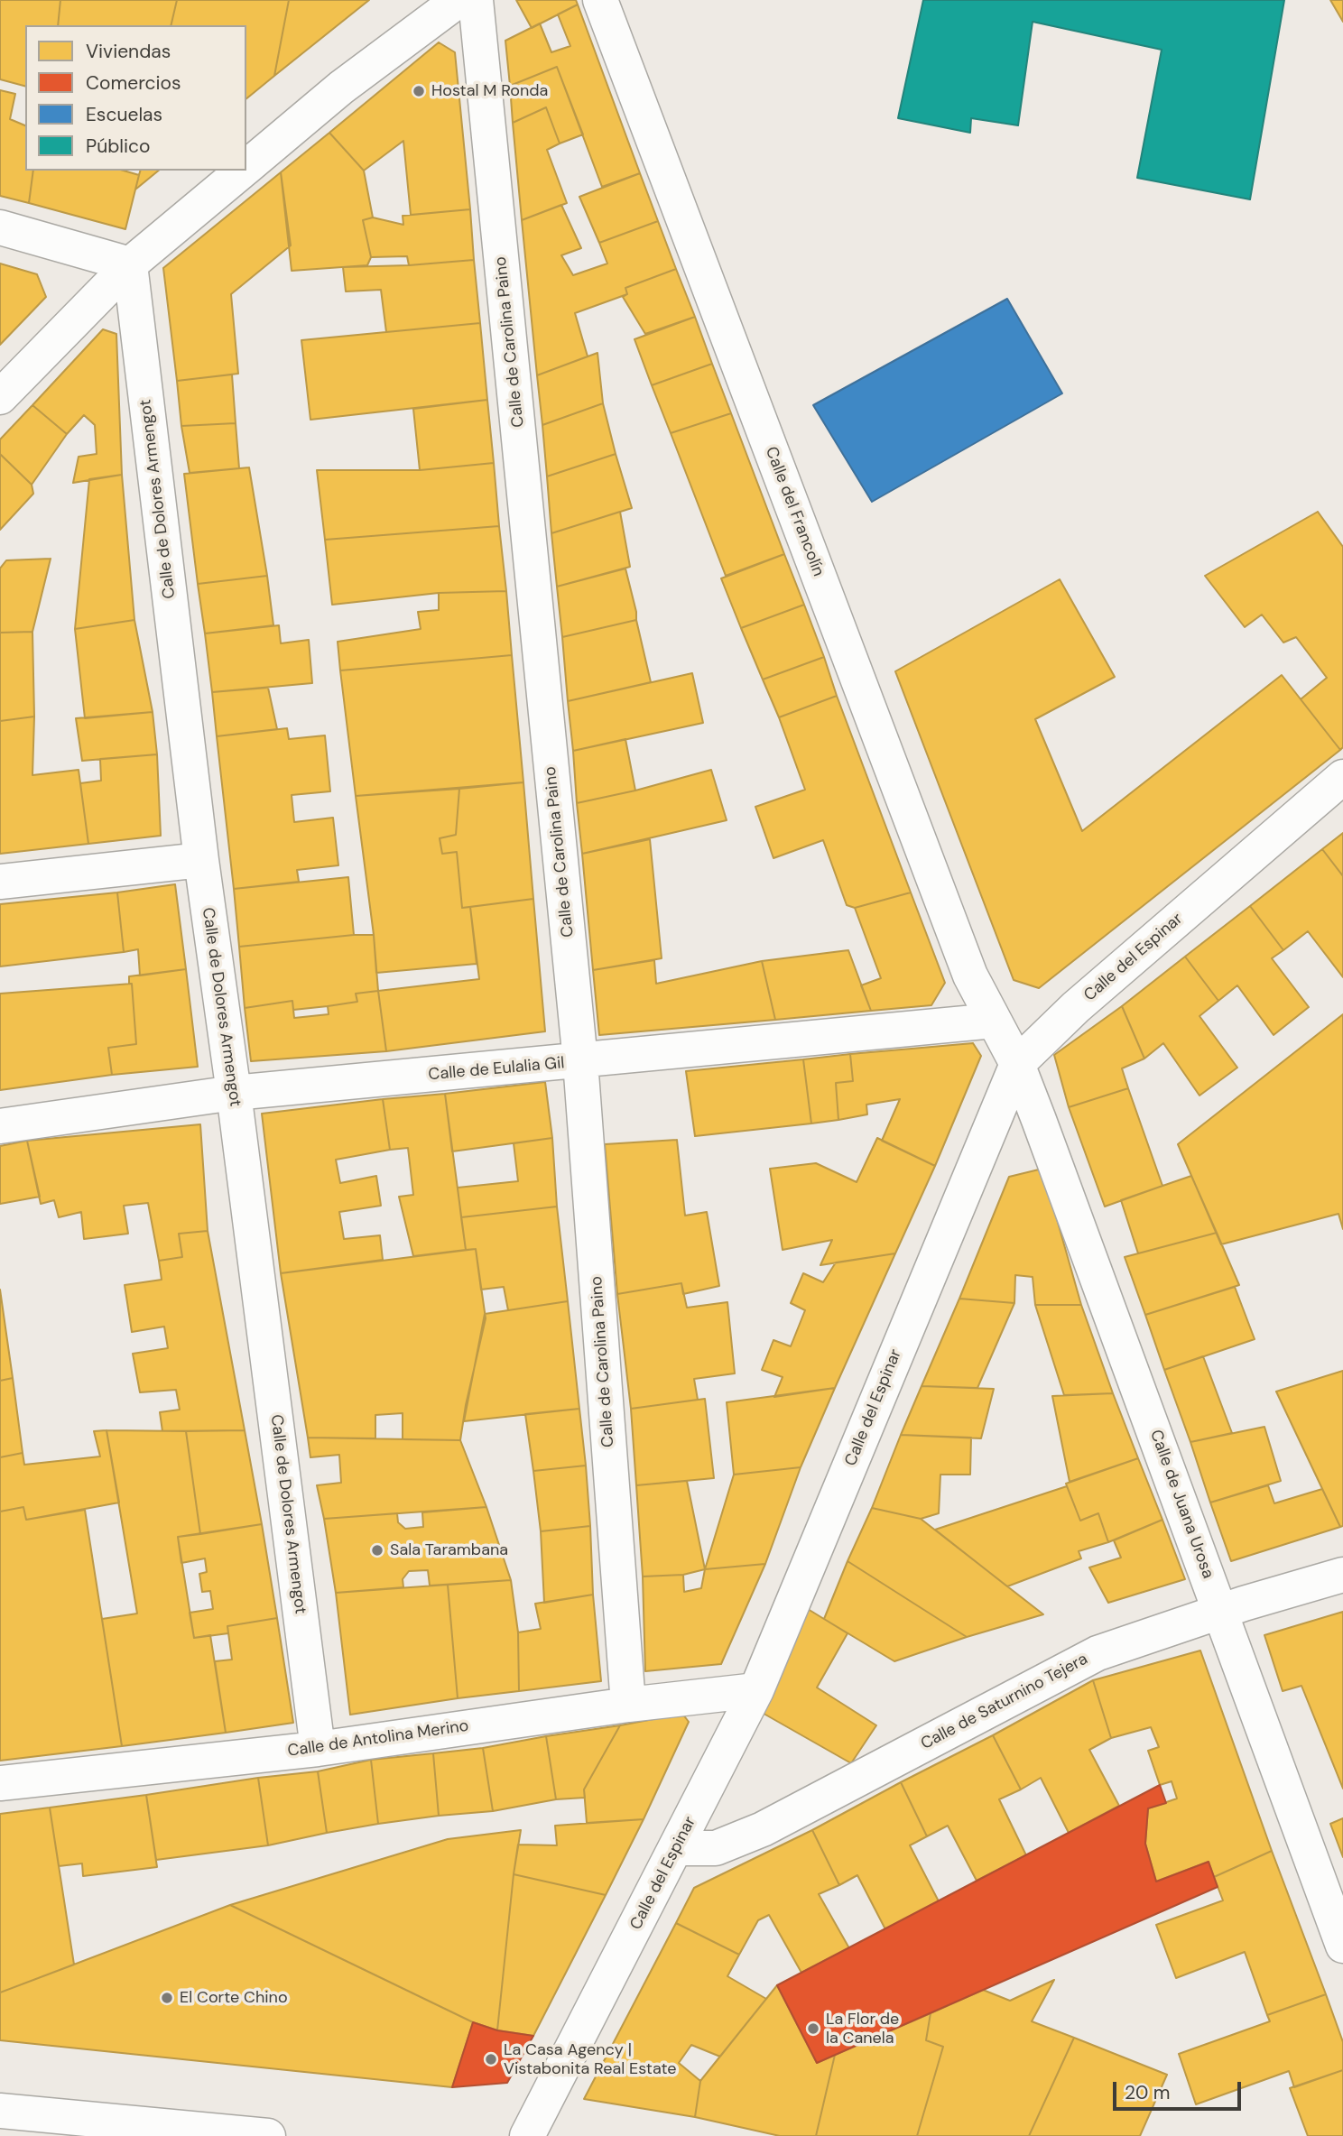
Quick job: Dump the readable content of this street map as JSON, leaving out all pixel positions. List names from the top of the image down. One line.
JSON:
{"streets":{"street":["Calle de Carolina Paino","Calle de Dolores Armengot","Calle del Francolín","Calle del Espinar","Calle de Eulalia Gil","Calle de Juana Urosa","Calle de Saturnino Tejera","Calle de Antolina Merino"]},"crossings":[["Calle de Carolina Paino","Calle de Eulalia Gil"],["Calle de Carolina Paino","Calle de Antolina Merino"],["Calle de Dolores Armengot","Calle de Eulalia Gil"],["Calle de Dolores Armengot","Calle de Antolina Merino"],["Calle del Francolín","Calle del Espinar"],["Calle del Francolín","Calle de Eulalia Gil"],["Calle del Francolín","Calle de Juana Urosa"],["Calle del Espinar","Calle de Juana Urosa"],["Calle del Espinar","Calle de Saturnino Tejera"],["Calle del Espinar","Calle de Antolina Merino"],["Calle de Juana Urosa","Calle de Saturnino Tejera"]],"places":["Hostal M Ronda","Sala Tarambana","El Corte Chino","La Flor de la Canela","La Casa Agency | Vistabonita Real Estate"],"legend":["Viviendas","Comercios","Escuelas","Público"],"scale_bar":"20 m"}
